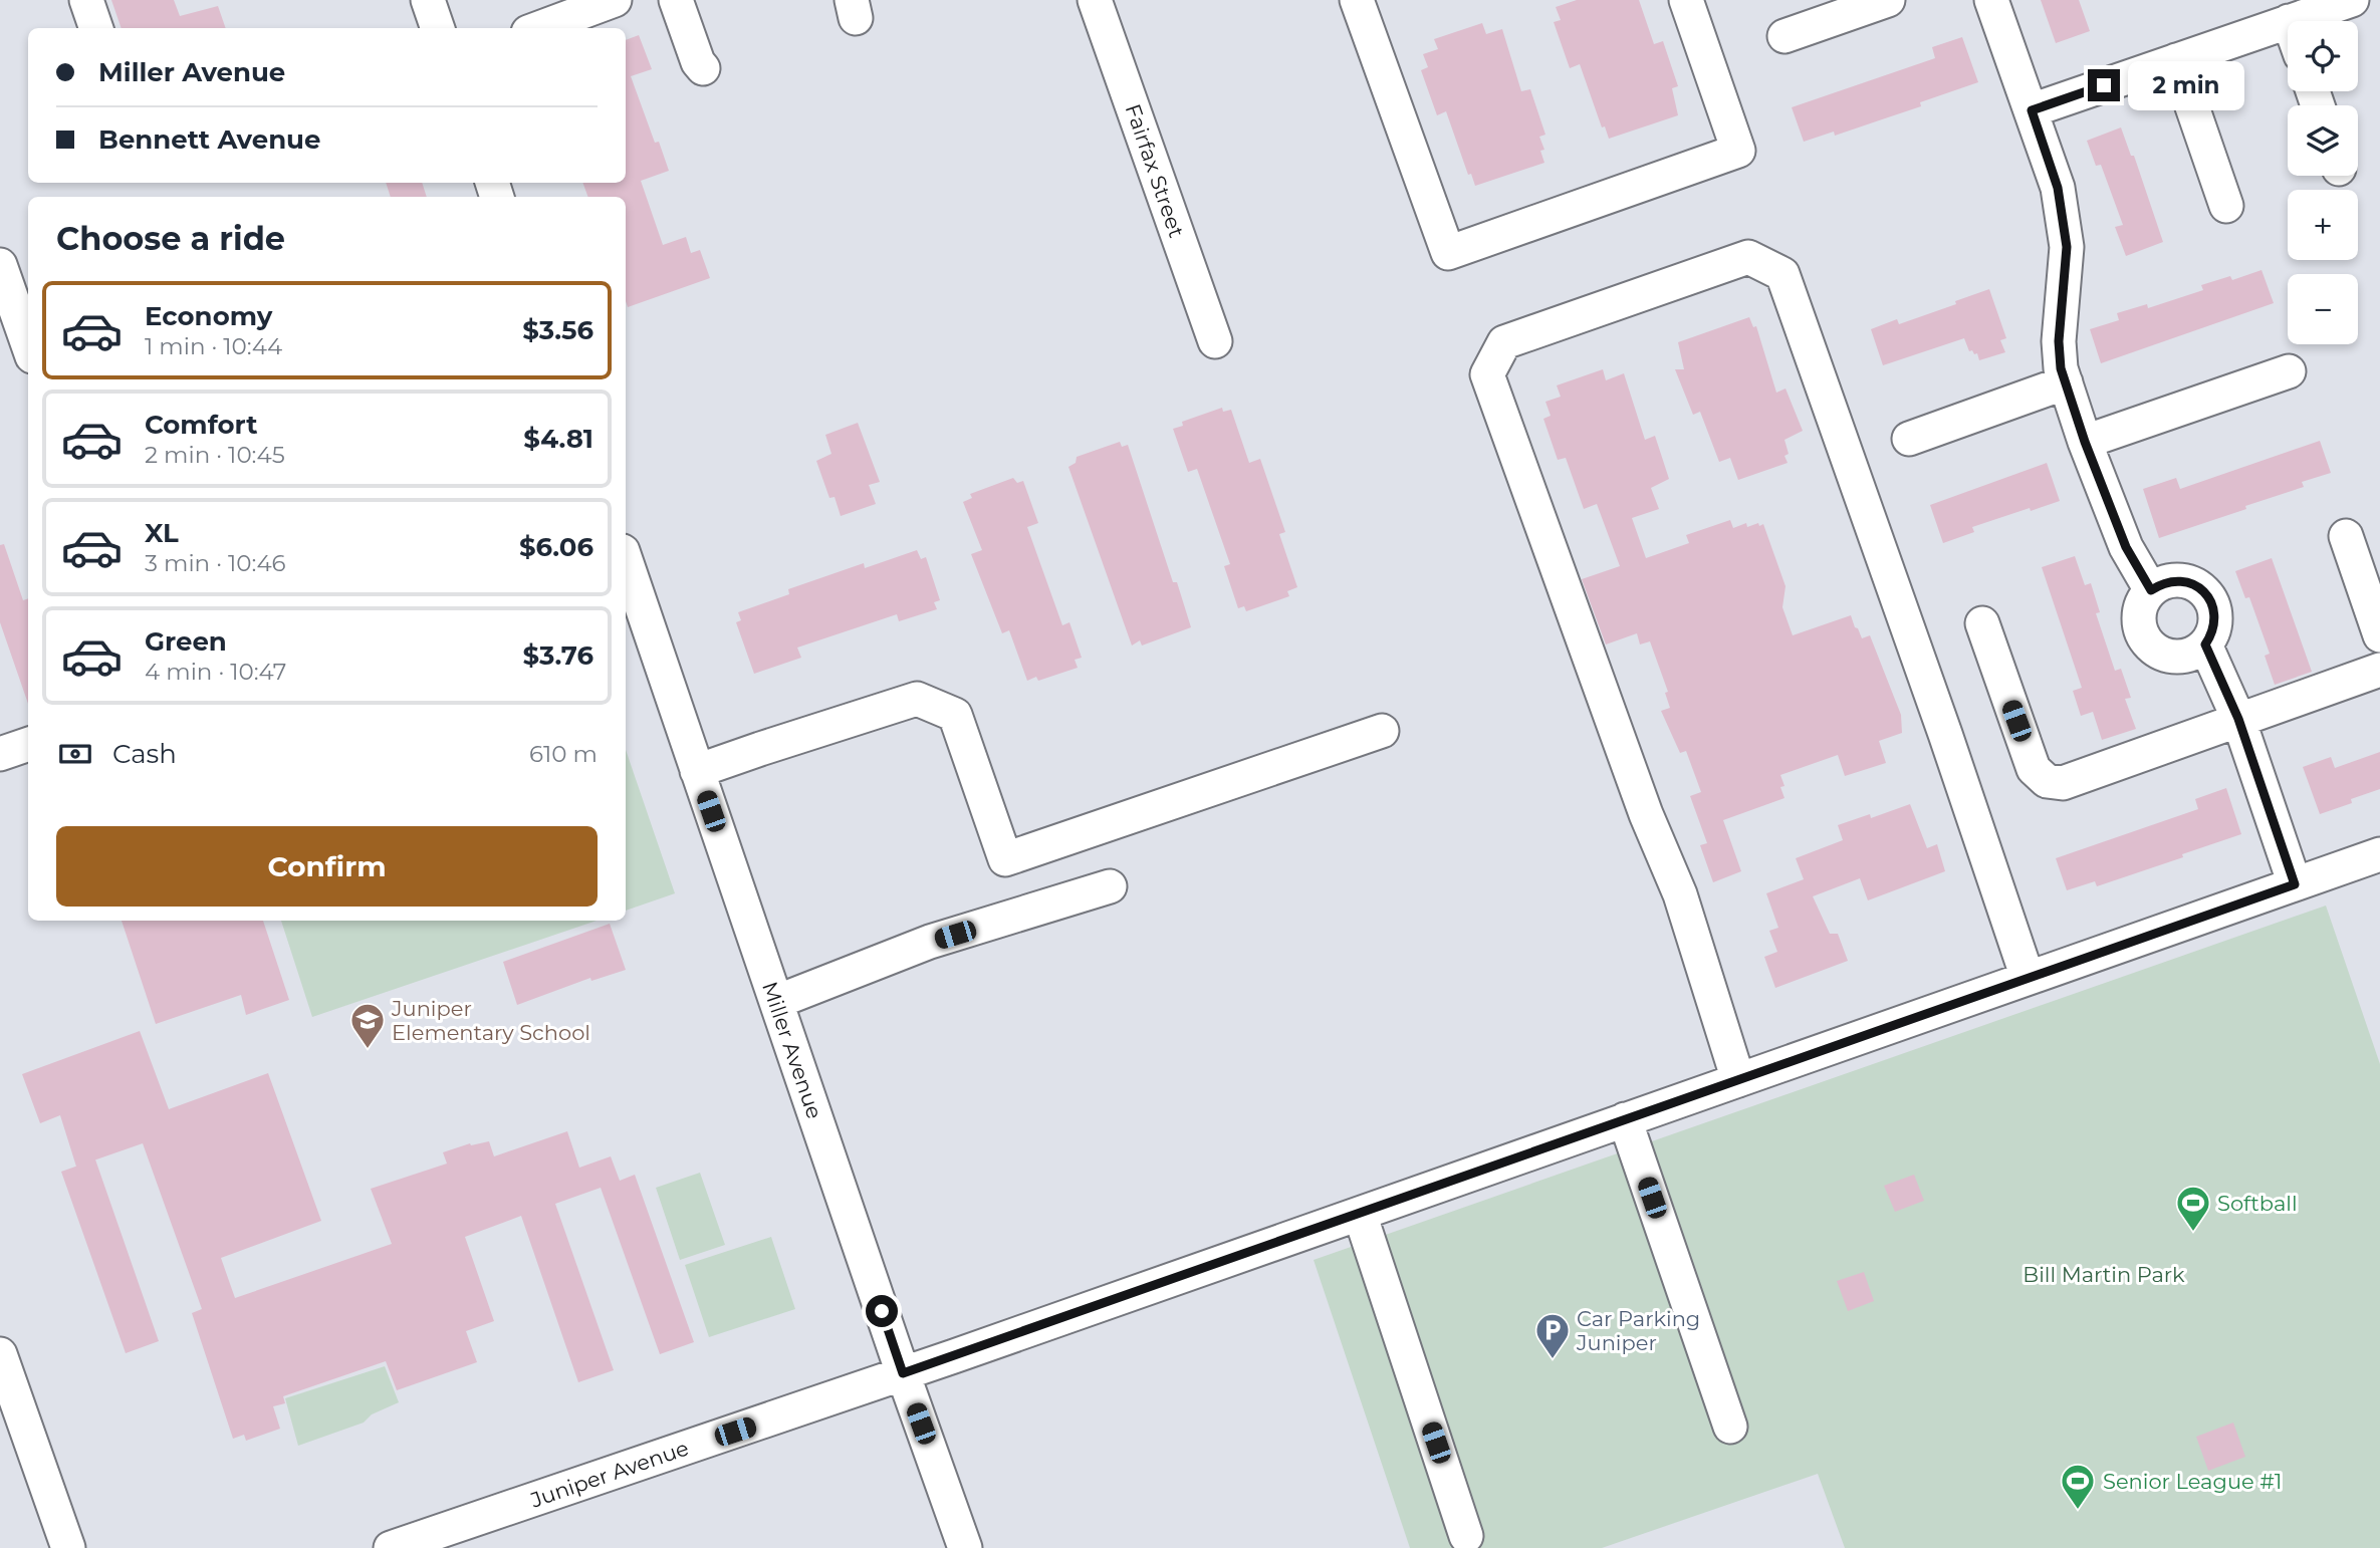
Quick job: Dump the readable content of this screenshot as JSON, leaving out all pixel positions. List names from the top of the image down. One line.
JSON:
{"streets":{"street":["Fairfax Street","Miller Avenue","Juniper Avenue"]},"crossings":[["Miller Avenue","Juniper Avenue"]],"parks":["Bill Martin Park"],"places":{"school or university":["Juniper Elementary School"],"sports":["Softball","Senior League #1"],"parking":["Car Parking Juniper"]},"page":{"map_buttons":["+","−"],"banner":["Miller Avenue","Bennett Avenue"],"bubble":"2 min","heading":"Choose a ride","list":[{"name":"Economy","note":"1 min · 10:44","value":"$3.56"},{"name":"Comfort","note":"2 min · 10:45","value":"$4.81"},{"name":"XL","note":"3 min · 10:46","value":"$6.06"},{"name":"Green","note":"4 min · 10:47","value":"$3.76"}],"pay":["Cash","610 m"],"buttons":"Confirm"}}
